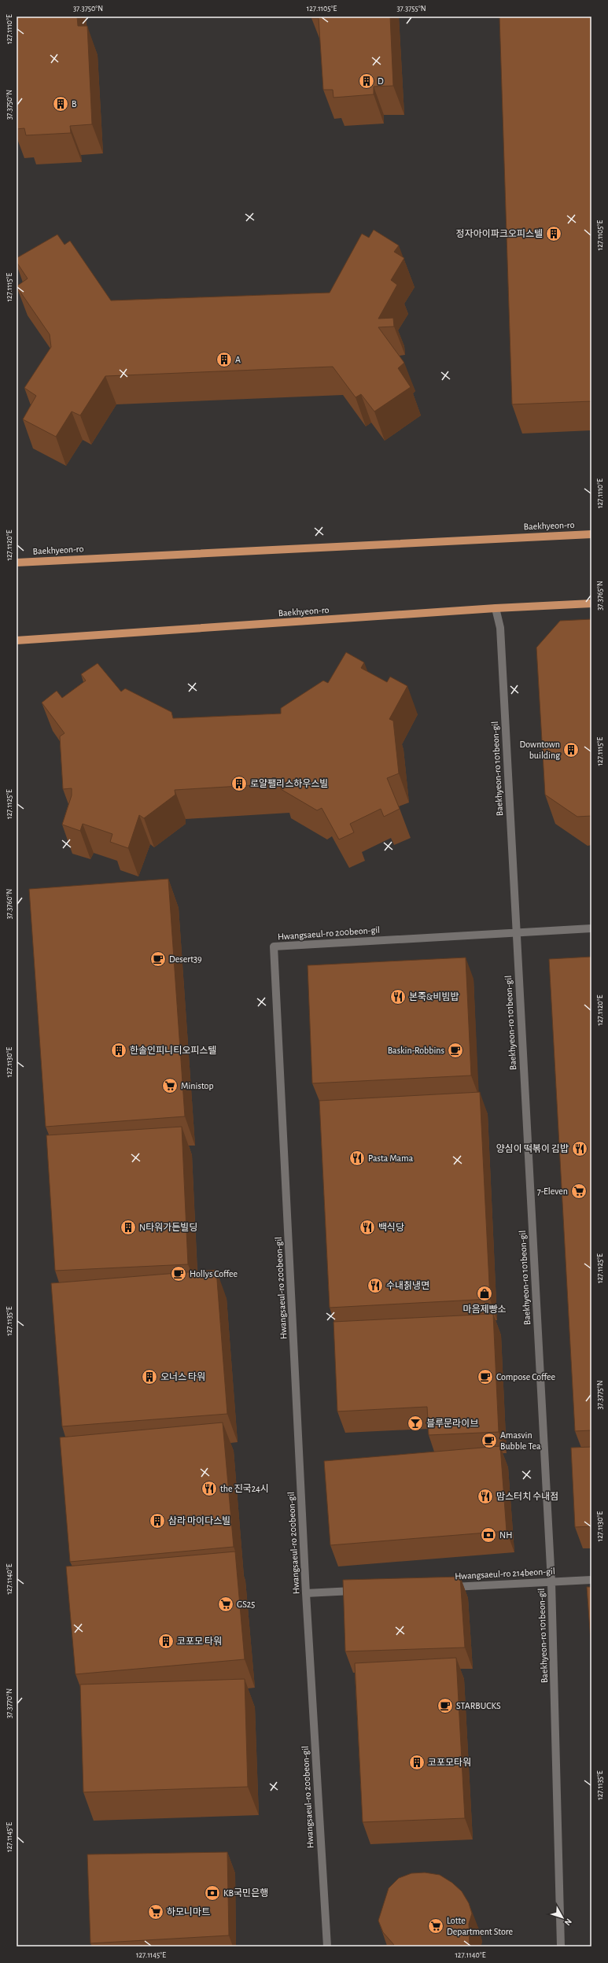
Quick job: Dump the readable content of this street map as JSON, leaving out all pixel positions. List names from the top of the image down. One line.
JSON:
{"streets":{"main road":["Baekhyeon-ro"],"street":["Baekhyeon-ro 101beon-gil","Hwangsaeul-ro 200beon-gil","Hwangsaeul-ro 214beon-gil"]},"crossings":[["Baekhyeon-ro","Baekhyeon-ro 101beon-gil"],["Baekhyeon-ro 101beon-gil","Hwangsaeul-ro 200beon-gil"],["Baekhyeon-ro 101beon-gil","Hwangsaeul-ro 214beon-gil"]],"places":{"building":["D","B","정자아이파크오피스텔","A","Downtown building","로얄팰리스하우스빌","한솔인피니티오피스텔","N타워가든빌딩","오너스 타워","삼라 마이다스빌","코포모 타워","코포모타워"],"cafe":["Desert39","Baskin-Robbins","Hollys Coffee","Compose Coffee","Amasvin Bubble Tea","STARBUCKS"],"restaurant":["본죽&비빔밥","양심이 떡볶이 김밥","Pasta Mama","백식당","수내칡냉면","the 진국24시","맘스터치 수내점"],"supermarket":["Ministop","7-Eleven","GS25","하모니마트","Lotte Department Store"],"shop":["마음제빵소"],"bar":["블루문라이브"],"bank":["NH","KB국민은행"]},"north":"bottom right","coordinates":["37.3750°N","127.1105°E","37.3755°N","127.1110°E","127.1115°E","127.1120°E","37.3765°N","127.1125°E","37.3760°N","127.1130°E","127.1135°E","37.3775°N","127.1140°E","37.3770°N","127.1145°E"]}
